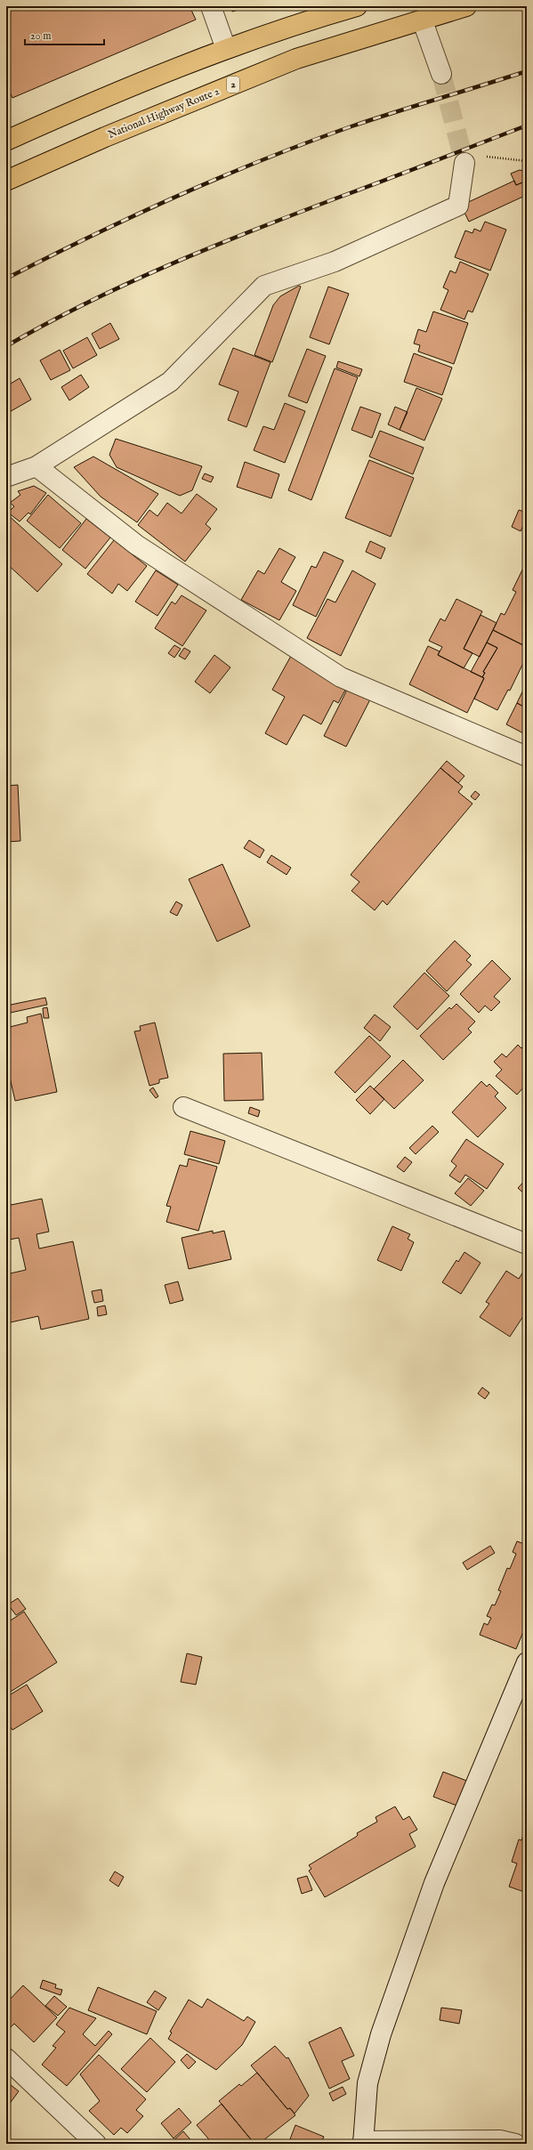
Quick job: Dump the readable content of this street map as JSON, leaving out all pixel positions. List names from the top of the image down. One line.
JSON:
{"streets":{"highway":["2","National Highway Route 2"]},"scale_bar":"20 m"}
